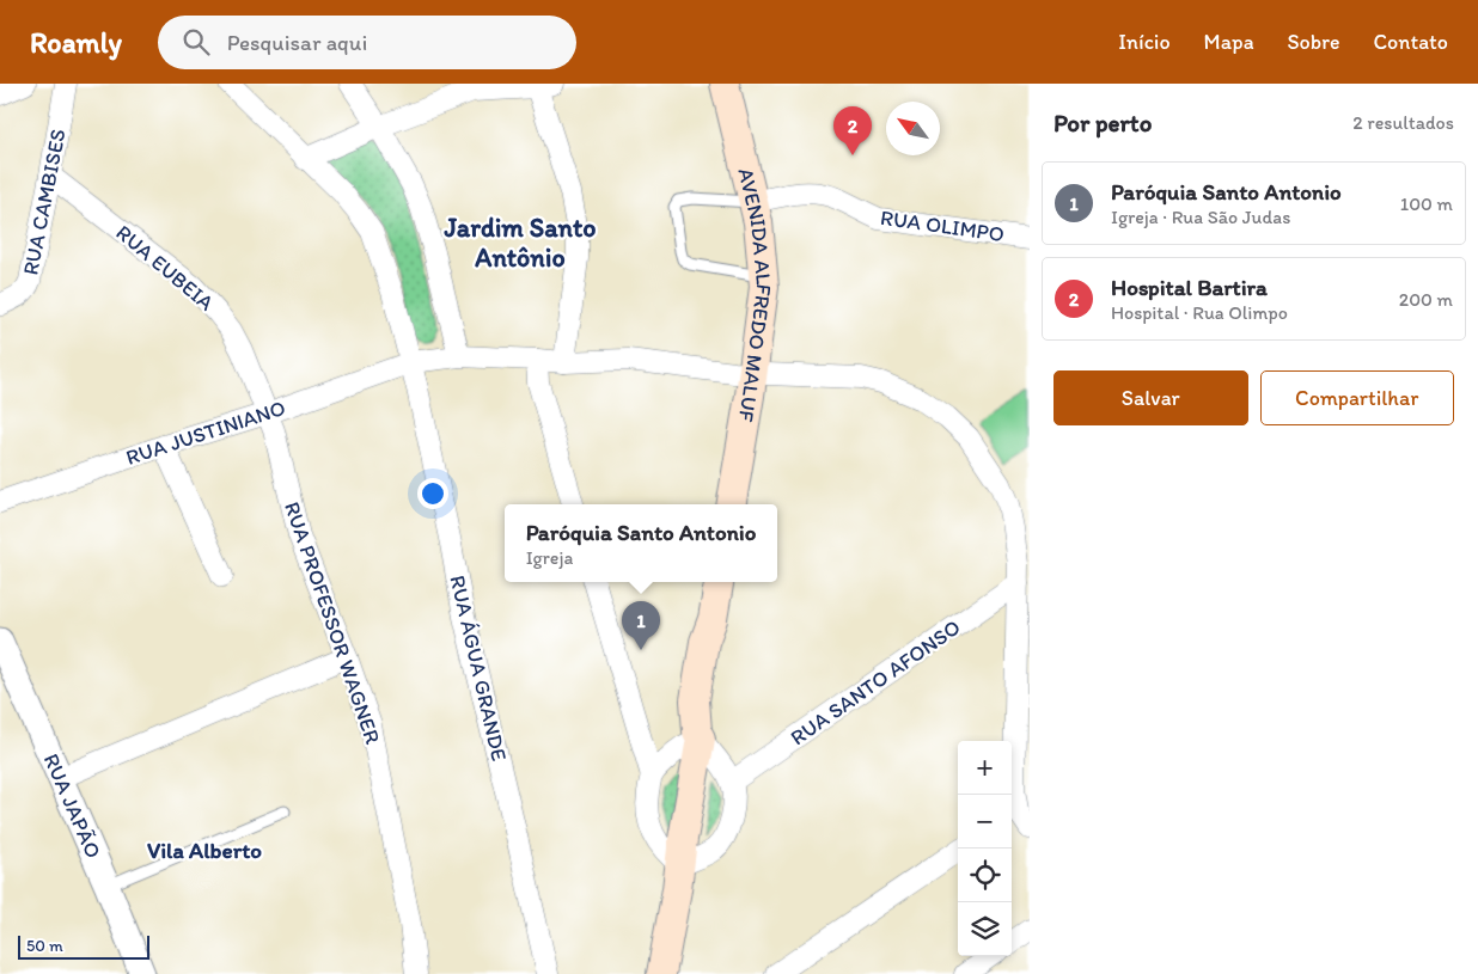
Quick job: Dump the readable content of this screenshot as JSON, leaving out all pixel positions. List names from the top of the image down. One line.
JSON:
{"streets":{"main road":["AVENIDA ALFREDO MALUF"],"street":["RUA CAMBISES","RUA OLIMPO","RUA EUBEIA","RUA JUSTINIANO","RUA PROFESSOR WAGNER","RUA ÁGUA GRANDE","RUA SANTO AFONSO","RUA JAPÃO"]},"crossings":[["RUA CAMBISES","RUA EUBEIA"],["RUA OLIMPO","AVENIDA ALFREDO MALUF"],["RUA EUBEIA","RUA JUSTINIANO"],["RUA EUBEIA","RUA PROFESSOR WAGNER"],["AVENIDA ALFREDO MALUF","RUA JUSTINIANO"],["RUA JUSTINIANO","RUA PROFESSOR WAGNER"],["RUA JUSTINIANO","RUA ÁGUA GRANDE"],["RUA JUSTINIANO","RUA SANTO AFONSO"]],"districts":["Jardim Santo Antônio","Vila Alberto"],"scale_bar":"50 m","north":"top left","page":{"header":"Roamly","search":"Pesquisar aqui","nav":["Início","Mapa","Sobre","Contato"],"heading":["Por perto","2 resultados"],"pins":["2","1"],"list":[{"mark":"1","name":"Paróquia Santo Antonio","note":"Igreja · Rua São Judas","value":"100 m"},{"mark":"2","name":"Hospital Bartira","note":"Hospital · Rua Olimpo","value":"200 m"}],"buttons":["Salvar","Compartilhar"],"popup":["Paróquia Santo Antonio","Igreja"],"map_buttons":["+","−"],"scale":"50 m"}}
